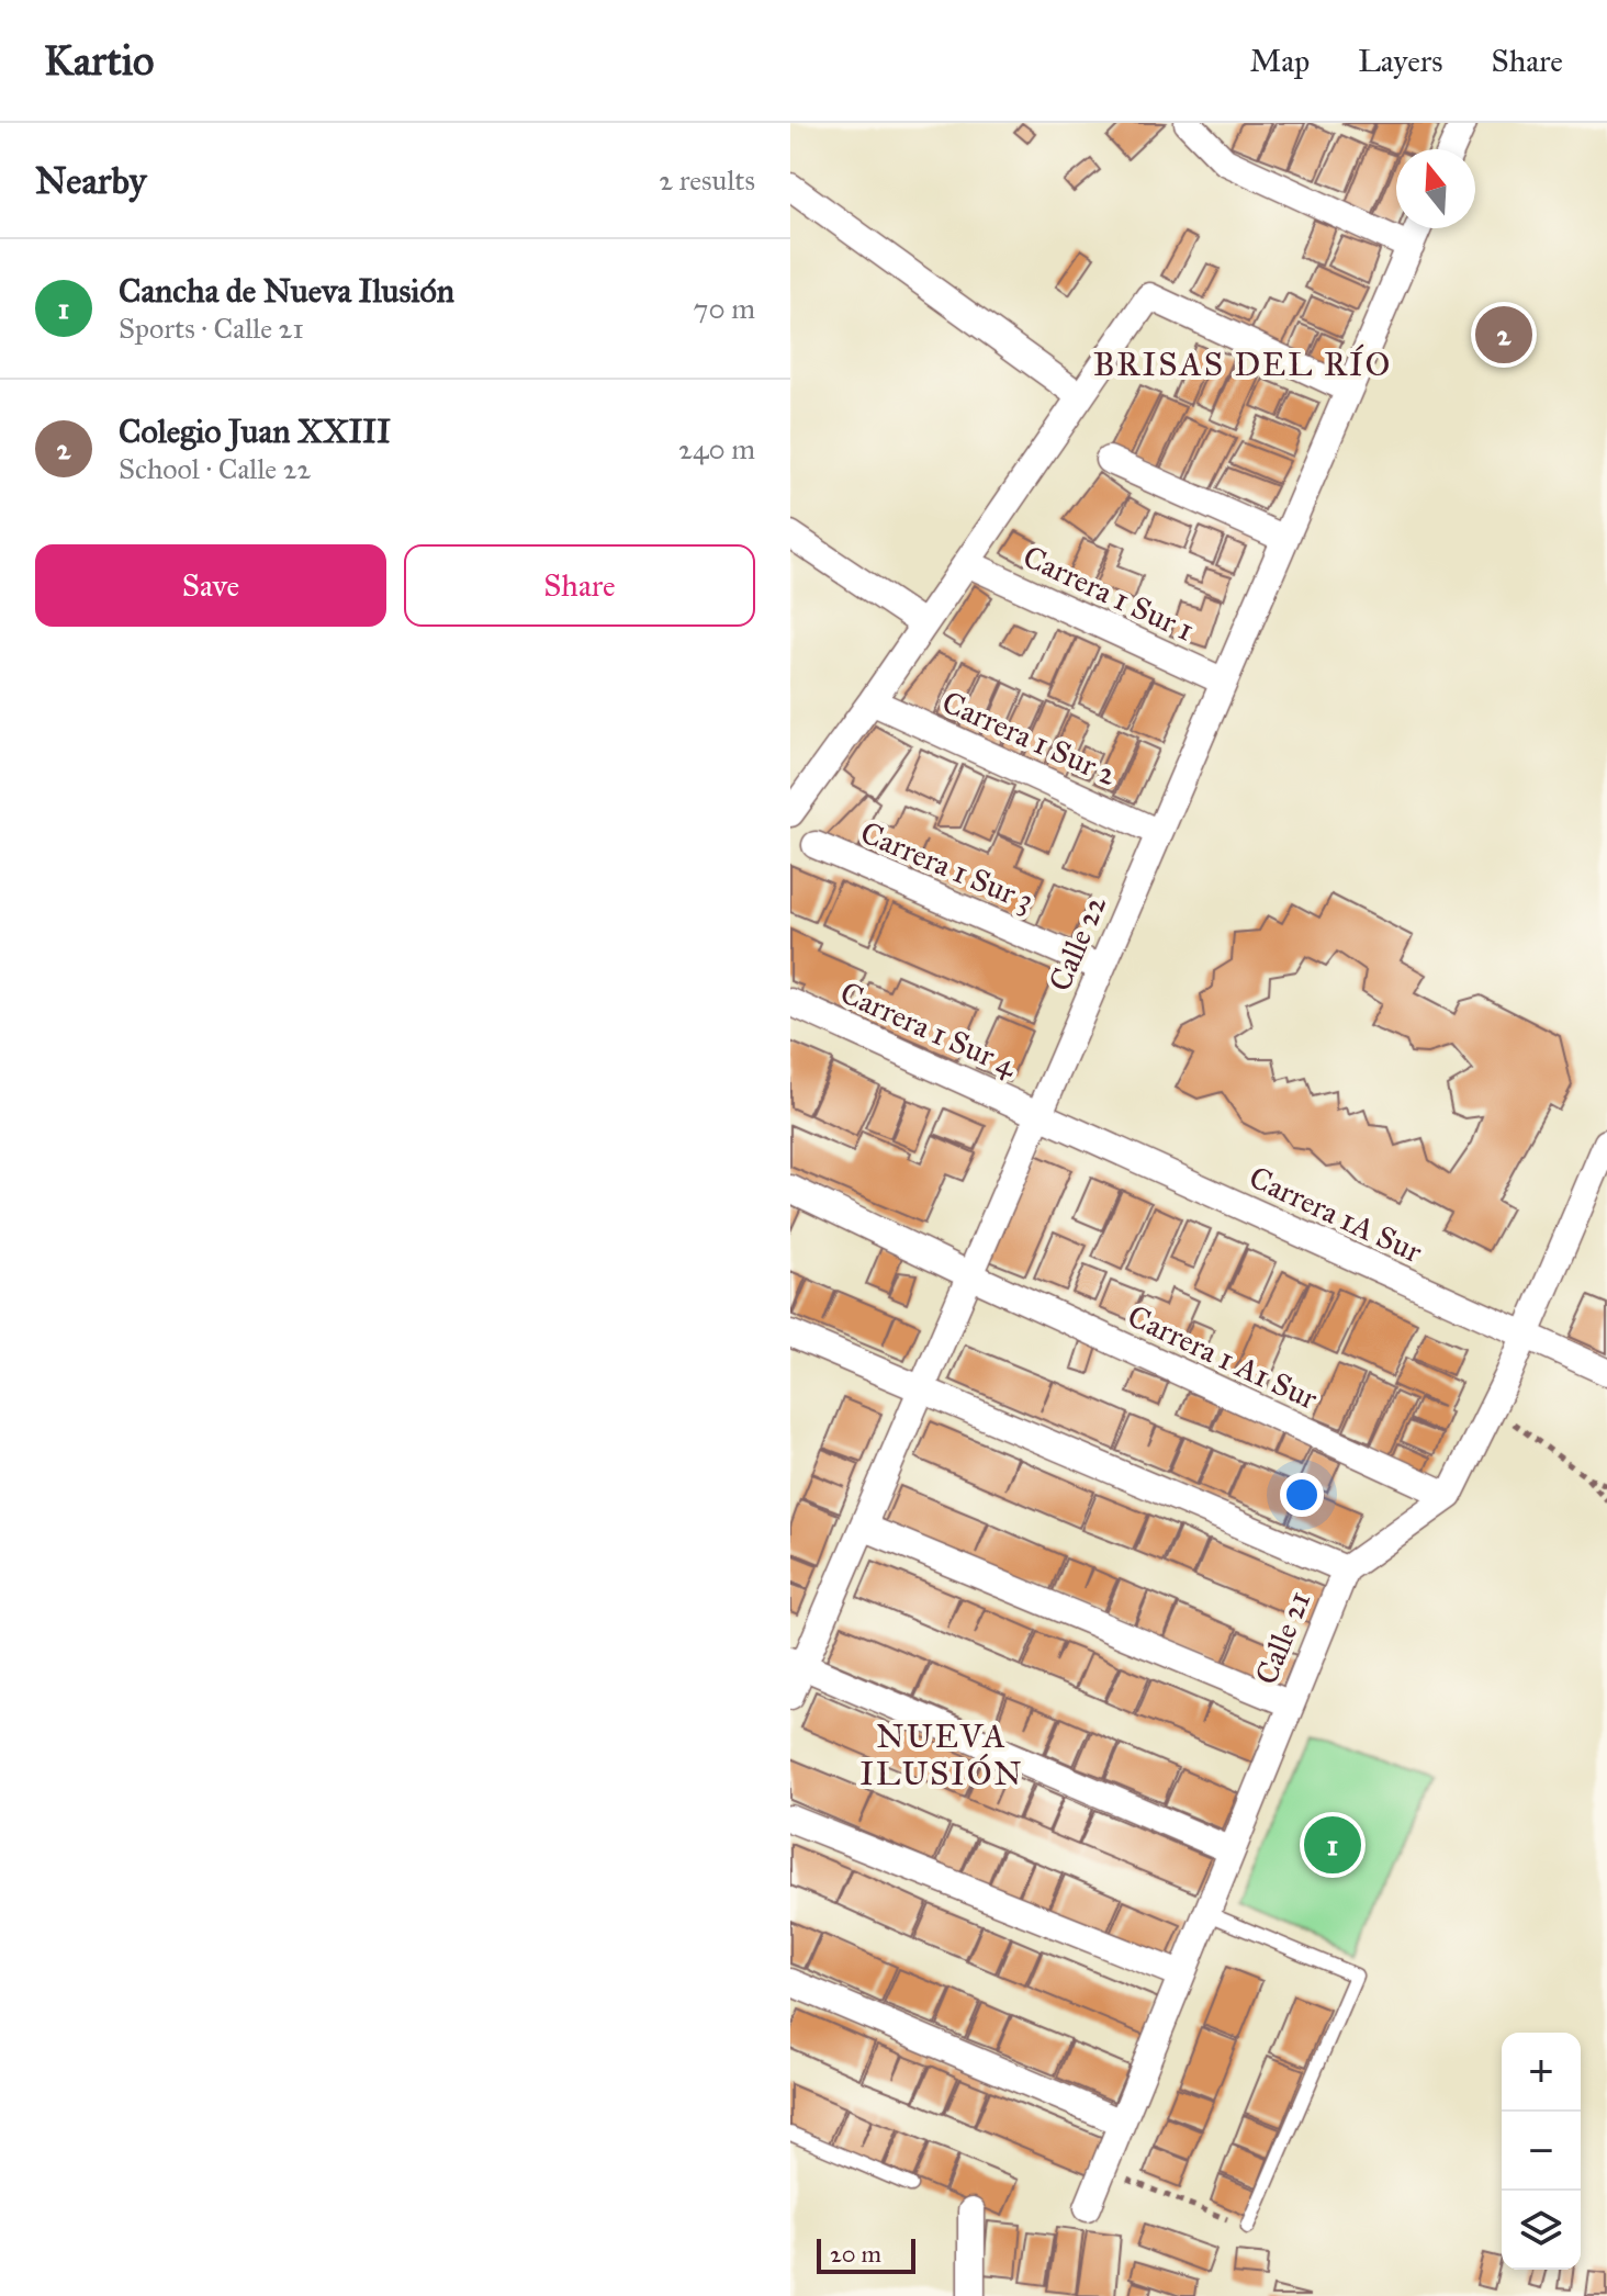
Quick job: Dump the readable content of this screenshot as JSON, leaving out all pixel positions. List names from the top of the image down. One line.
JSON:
{"streets":{"street":["Carrera 1 Sur 1","Carrera 1 Sur 2","Carrera 1 Sur 3","Calle 22","Carrera 1 Sur 4","Carrera 1A Sur","Carrera 1 A1 Sur","Calle 21"]},"crossings":[["Carrera 1 Sur 1","Calle 22"],["Carrera 1 Sur 2","Calle 22"],["Carrera 1 Sur 3","Calle 22"],["Calle 22","Carrera 1 Sur 4"],["Calle 22","Carrera 1A Sur"],["Calle 22","Carrera 1 A1 Sur"],["Carrera 1 Sur 4","Carrera 1A Sur"],["Carrera 1A Sur","Calle 21"],["Carrera 1 A1 Sur","Calle 21"]],"districts":["BRISAS DEL RÍO","NUEVA ILUSIÓN"],"scale_bar":"20 m","north":"top","page":{"header":"Kartio","nav":["Map","Layers","Share"],"heading":["Nearby","2 results"],"list":[{"mark":"1","name":"Cancha de Nueva Ilusión","note":"Sports · Calle 21","value":"70 m"},{"mark":"2","name":"Colegio Juan XXIII","note":"School · Calle 22","value":"240 m"}],"pins":["2","1"],"buttons":["Save","Share"],"map_buttons":["+","−"],"scale":"20 m"}}
